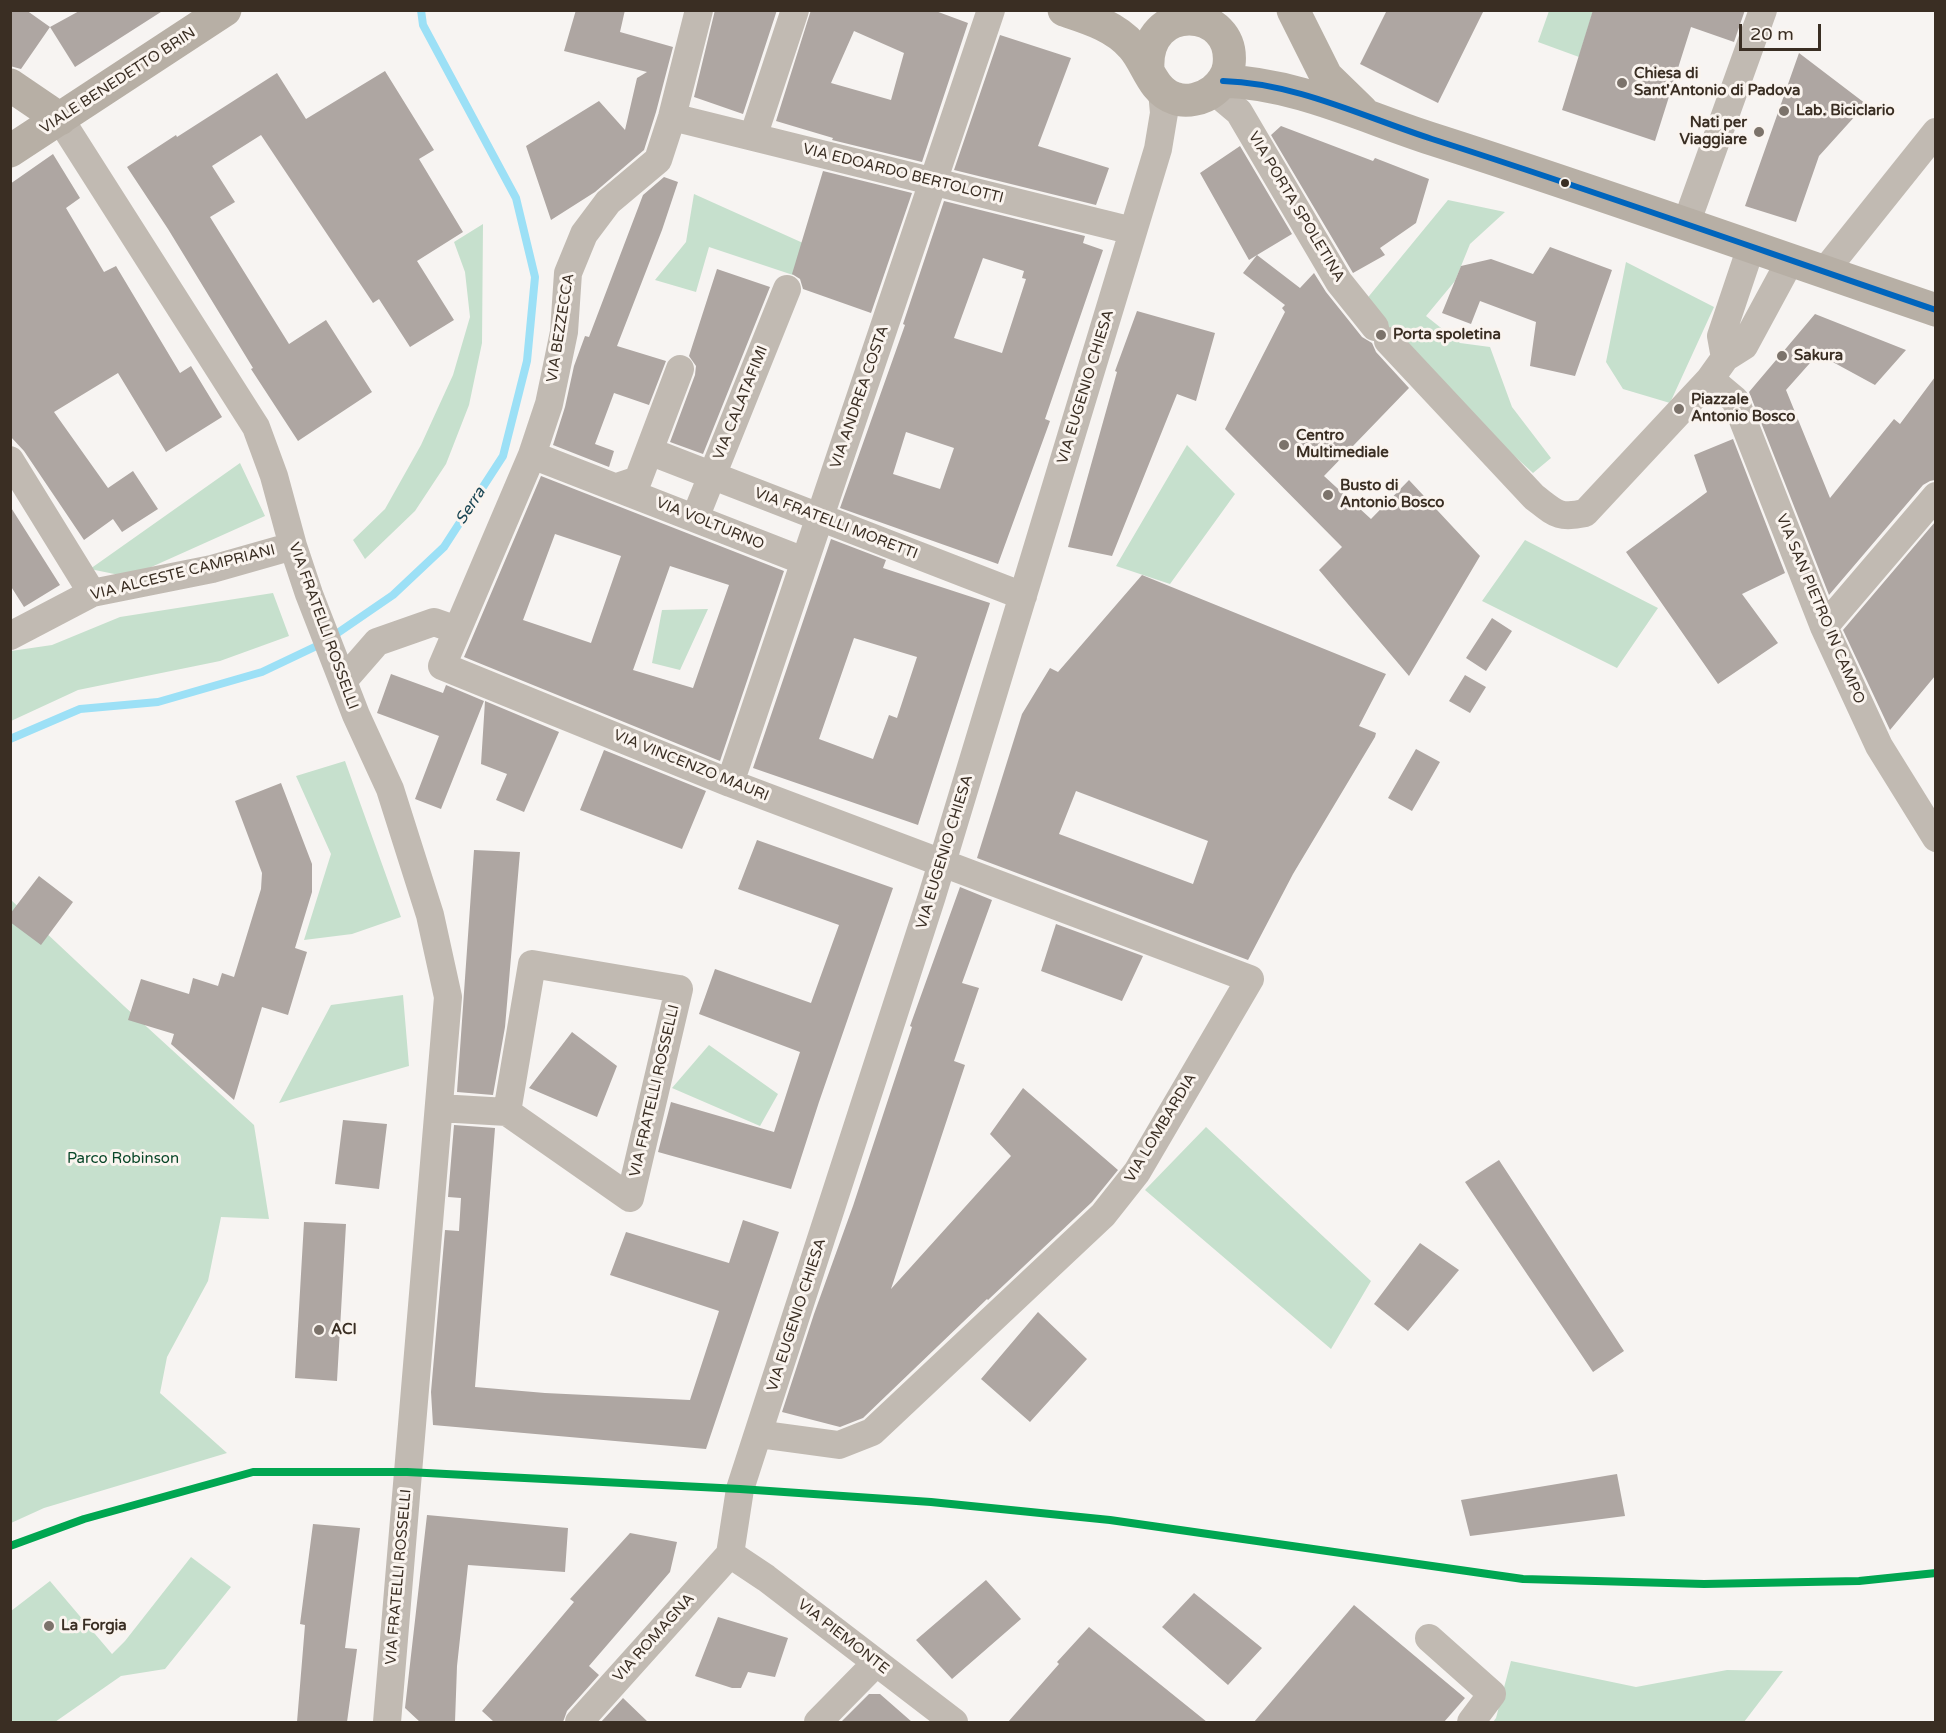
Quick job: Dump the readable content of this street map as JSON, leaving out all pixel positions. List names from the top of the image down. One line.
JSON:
{"streets":{"street":["VIALE BENEDETTO BRIN","VIA EDOARDO BERTOLOTTI","VIA PORTA SPOLETINA","VIA BEZZECCA","VIA EUGENIO CHIESA","VIA ANDREA COSTA","VIA CALATAFIMI","VIA VOLTURNO","VIA FRATELLI MORETTI","VIA ALCESTE CAMPRIANI","VIA SAN PIETRO IN CAMPO","VIA FRATELLI ROSSELLI","VIA VINCENZO MAURI","VIA LOMBARDIA","VIA PIEMONTE","VIA ROMAGNA"]},"crossings":[["VIALE BENEDETTO BRIN","VIA FRATELLI ROSSELLI"],["VIA EDOARDO BERTOLOTTI","VIA BEZZECCA"],["VIA EDOARDO BERTOLOTTI","VIA EUGENIO CHIESA"],["VIA EDOARDO BERTOLOTTI","VIA ANDREA COSTA"],["VIA PORTA SPOLETINA","VIA EUGENIO CHIESA"],["VIA PORTA SPOLETINA","VIA SAN PIETRO IN CAMPO"],["VIA BEZZECCA","VIA VOLTURNO"],["VIA BEZZECCA","VIA VINCENZO MAURI"],["VIA EUGENIO CHIESA","VIA FRATELLI MORETTI"],["VIA EUGENIO CHIESA","VIA VINCENZO MAURI"],["VIA EUGENIO CHIESA","VIA LOMBARDIA"],["VIA EUGENIO CHIESA","VIA PIEMONTE"],["VIA EUGENIO CHIESA","VIA ROMAGNA"],["VIA ANDREA COSTA","VIA VOLTURNO"],["VIA ANDREA COSTA","VIA FRATELLI MORETTI"],["VIA ANDREA COSTA","VIA VINCENZO MAURI"],["VIA CALATAFIMI","VIA VOLTURNO"],["VIA CALATAFIMI","VIA FRATELLI MORETTI"],["VIA ALCESTE CAMPRIANI","VIA FRATELLI ROSSELLI"],["VIA VINCENZO MAURI","VIA LOMBARDIA"],["VIA PIEMONTE","VIA ROMAGNA"]],"water":["Serra"],"parks":["Parco Robinson"],"places":["Chiesa di Sant'Antonio di Padova","Lab. Biciclario","Nati per Viaggiare","Porta spoletina","Sakura","Piazzale Antonio Bosco","Centro Multimediale","Busto di Antonio Bosco","ACI","La Forgia"],"scale_bar":"20 m"}
